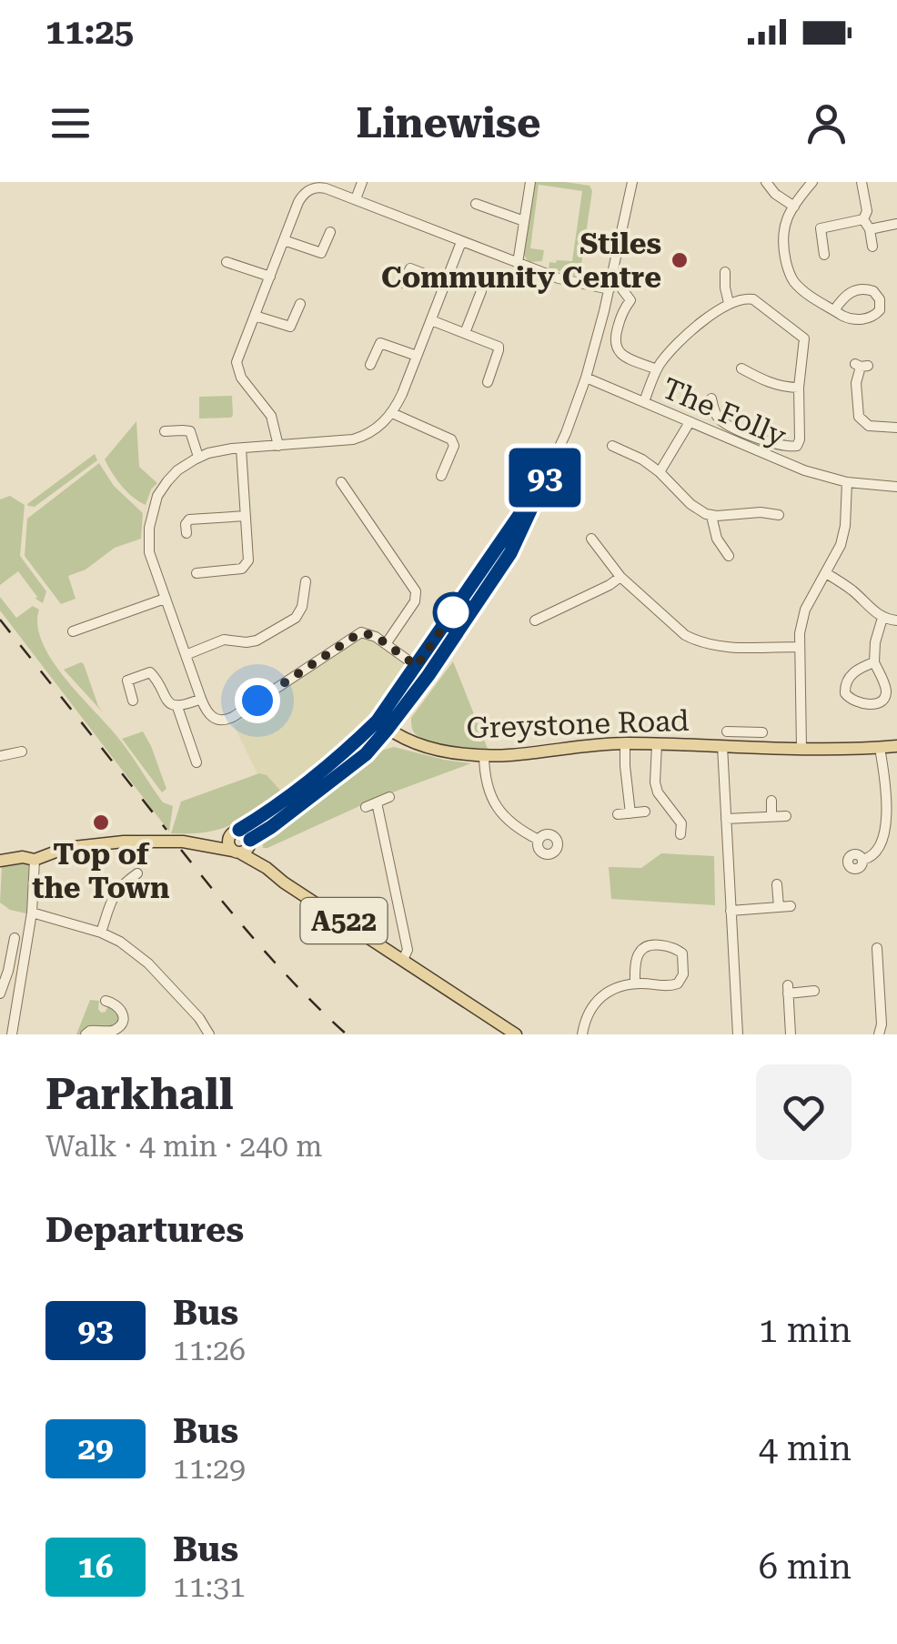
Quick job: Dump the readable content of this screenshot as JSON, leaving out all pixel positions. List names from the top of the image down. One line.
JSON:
{"streets":{"main road":["Greystone Road","A522"],"street":["The Folly"]},"places":["Stiles Community Centre","Top of the Town"],"lines":["bus line 93"],"page":{"status":"11:25","header":"Linewise","on_map":"93","heading":[["Parkhall","Walk · 4 min · 240 m"],"Departures"],"list":[{"mark":"93","name":"Bus","note":"11:26","value":"1 min"},{"mark":"29","name":"Bus","note":"11:29","value":"4 min"},{"mark":"16","name":"Bus","note":"11:31","value":"6 min"}]}}
